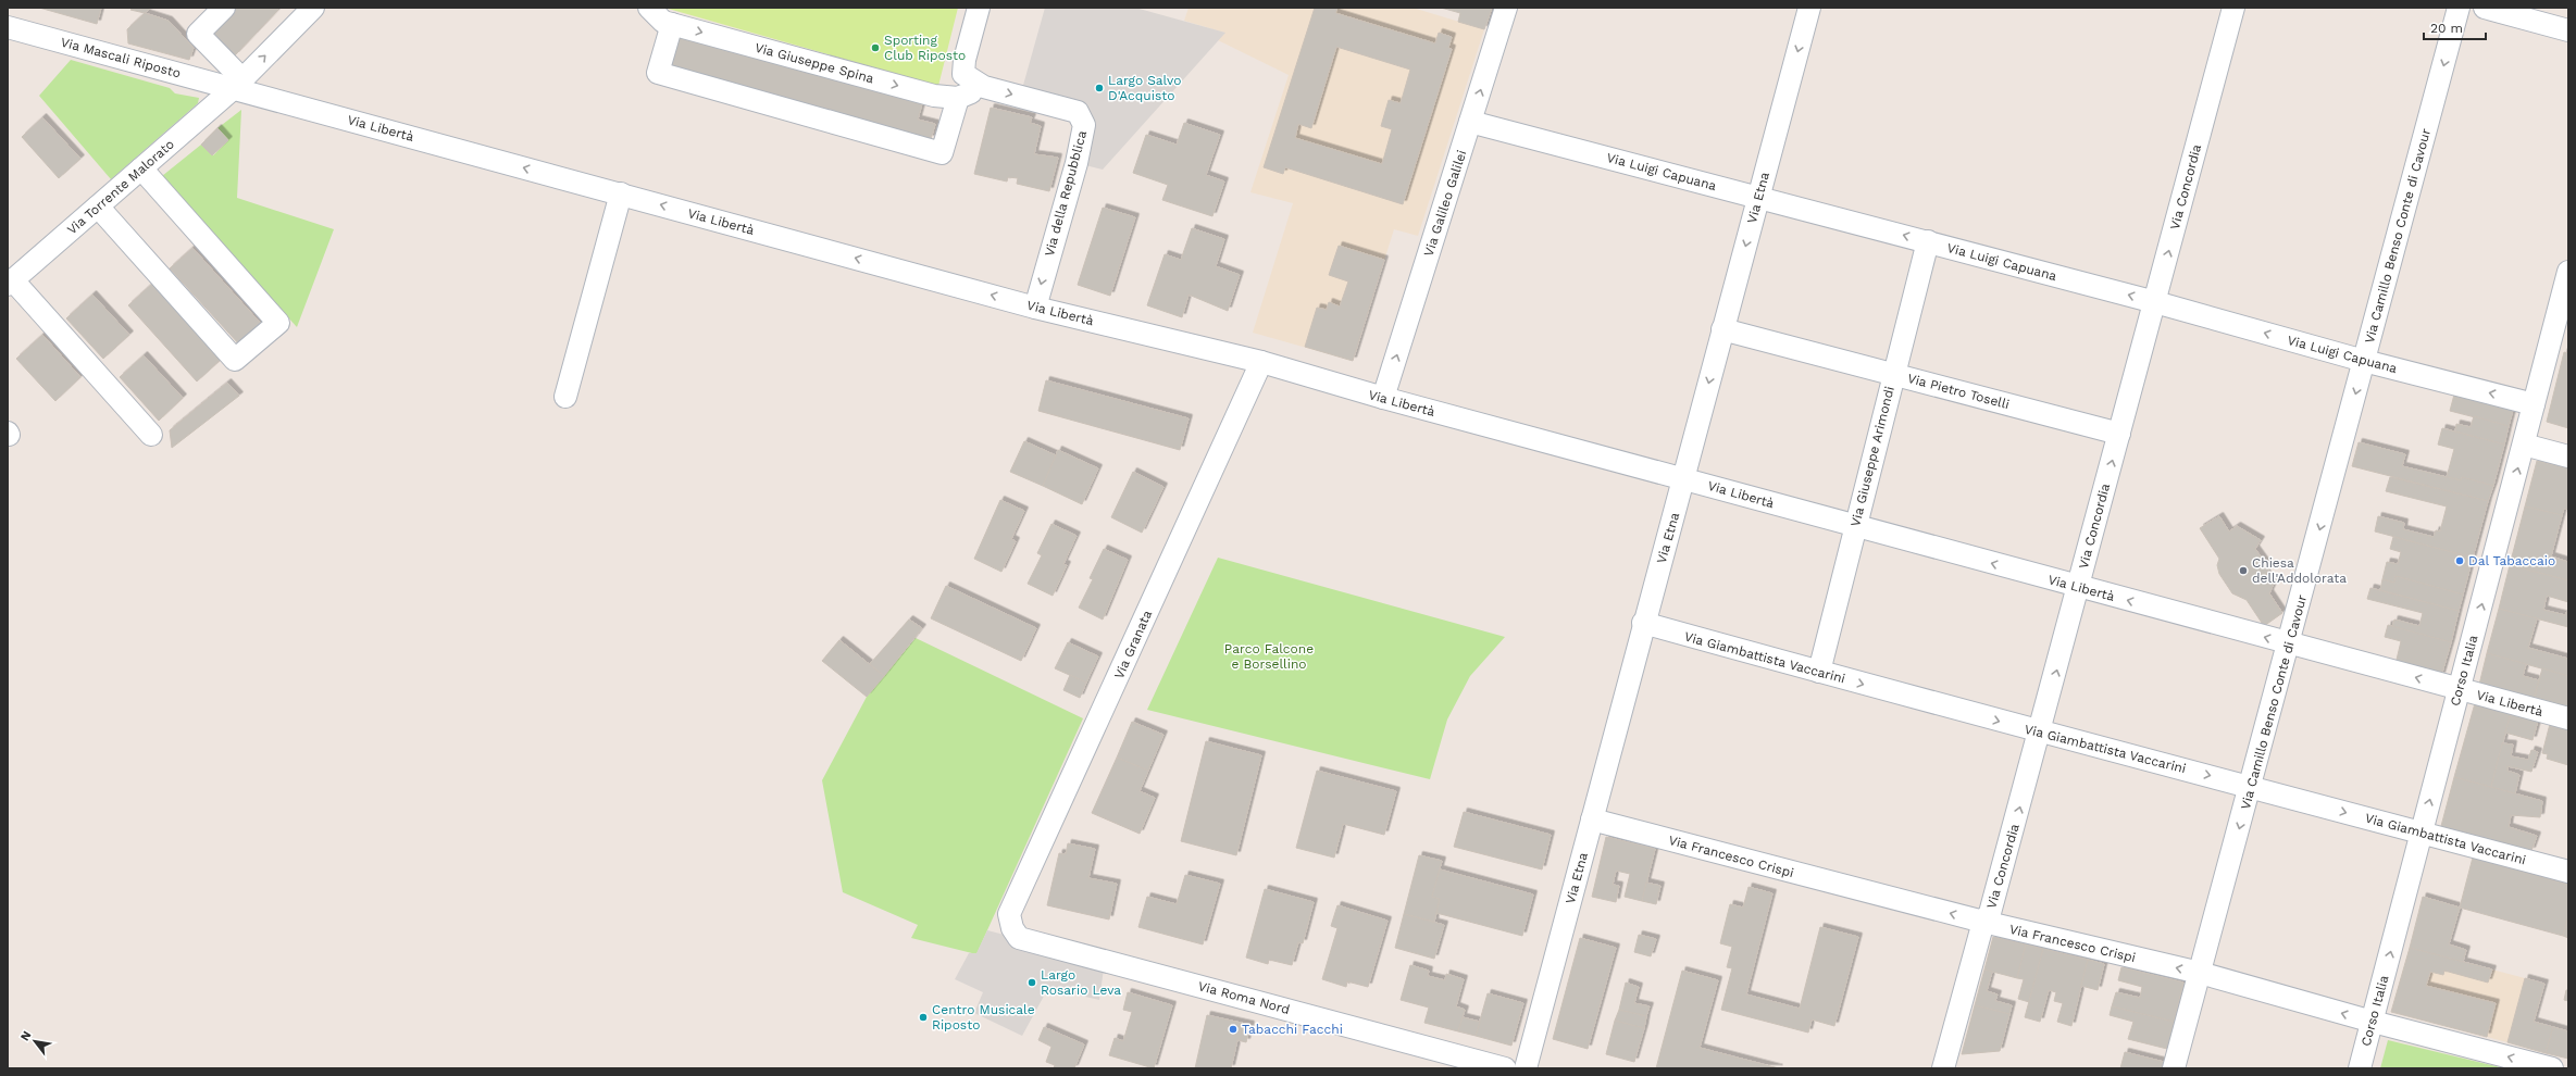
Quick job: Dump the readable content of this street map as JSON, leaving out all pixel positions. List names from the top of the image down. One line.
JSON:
{"streets":{"street":["Via Mascali Riposto","Via Giuseppe Spina","Via Libertà","Via Luigi Capuana","Via Torrente Malorato","Via Concordia","Via della Repubblica","Via Etna","Via Galileo Galilei","Via Camillo Benso Conte di Cavour","Via Pietro Toselli","Via Giuseppe Arimondi","Via Granata","Via Giambattista Vaccarini","Corso Italia","Via Francesco Crispi","Via Roma Nord"]},"crossings":[["Via Mascali Riposto","Via Libertà"],["Via Mascali Riposto","Via Torrente Malorato"],["Via Giuseppe Spina","Via della Repubblica"],["Via Libertà","Via Torrente Malorato"],["Via Libertà","Via Concordia"],["Via Libertà","Via della Repubblica"],["Via Libertà","Via Etna"],["Via Libertà","Via Galileo Galilei"],["Via Libertà","Via Camillo Benso Conte di Cavour"],["Via Libertà","Via Giuseppe Arimondi"],["Via Libertà","Via Granata"],["Via Libertà","Corso Italia"],["Via Luigi Capuana","Via Concordia"],["Via Luigi Capuana","Via Etna"],["Via Luigi Capuana","Via Galileo Galilei"],["Via Luigi Capuana","Via Camillo Benso Conte di Cavour"],["Via Luigi Capuana","Via Giuseppe Arimondi"],["Via Luigi Capuana","Corso Italia"],["Via Concordia","Via Pietro Toselli"],["Via Concordia","Via Giambattista Vaccarini"],["Via Concordia","Via Francesco Crispi"],["Via Etna","Via Pietro Toselli"],["Via Etna","Via Giambattista Vaccarini"],["Via Etna","Via Francesco Crispi"],["Via Camillo Benso Conte di Cavour","Via Giambattista Vaccarini"],["Via Camillo Benso Conte di Cavour","Via Francesco Crispi"],["Via Pietro Toselli","Via Giuseppe Arimondi"],["Via Giuseppe Arimondi","Via Giambattista Vaccarini"],["Via Granata","Via Roma Nord"],["Via Giambattista Vaccarini","Corso Italia"],["Corso Italia","Via Francesco Crispi"]],"one_way":["Via Giuseppe Spina","Via Libertà","Via Luigi Capuana","Via Concordia","Via Etna","Via Galileo Galilei","Via Camillo Benso Conte di Cavour","Via Giambattista Vaccarini","Corso Italia","Via Francesco Crispi"],"parks":["Parco Falcone e Borsellino"],"places":["Sporting Club Riposto","Largo Salvo D'Acquisto","Dal Tabaccaio","Chiesa dell'Addolorata","Largo Rosario Leva","Centro Musicale Riposto","Tabacchi Facchi"],"scale_bar":"20 m","north":"top left"}
